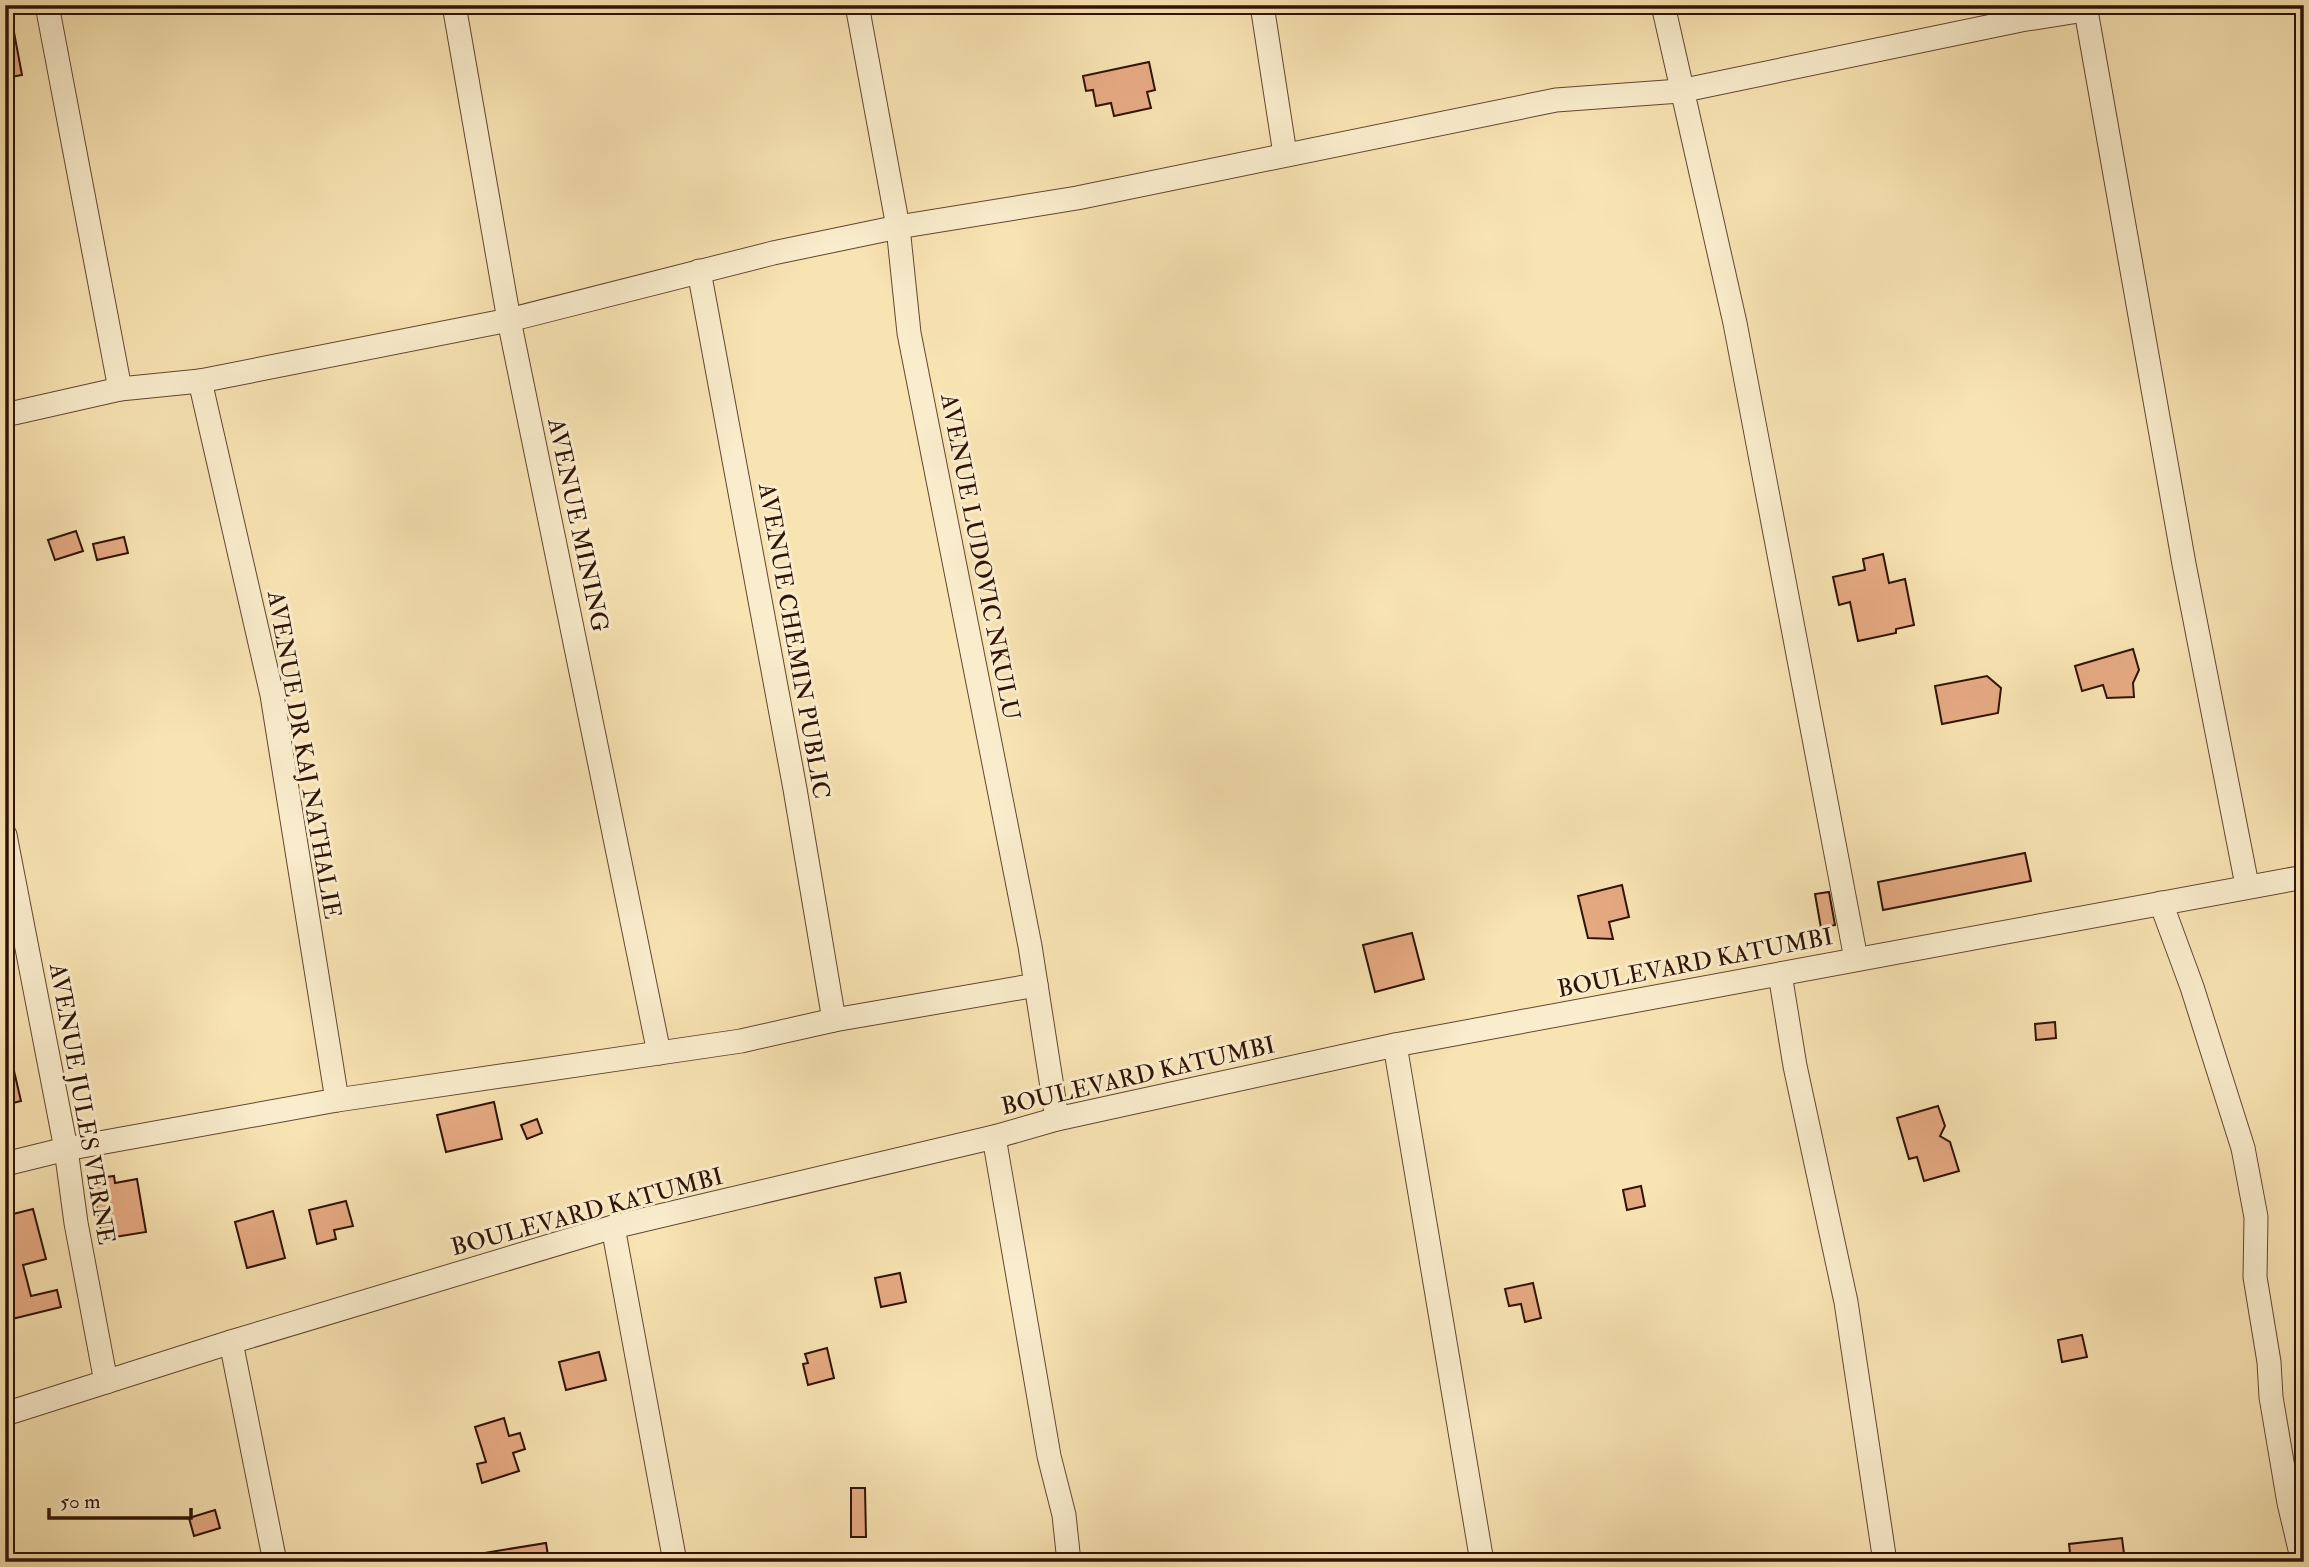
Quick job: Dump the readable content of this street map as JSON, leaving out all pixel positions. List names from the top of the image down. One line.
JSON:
{"streets":{"street":["AVENUE MINING","AVENUE LUDOVIC NKULU","AVENUE CHEMIN PUBLIC","AVENUE DR KAJ NATHALIE","BOULEVARD KATUMBI","AVENUE JULES VERNE"]},"crossings":[["AVENUE LUDOVIC NKULU","BOULEVARD KATUMBI"],["BOULEVARD KATUMBI","AVENUE JULES VERNE"]],"scale_bar":"50 m"}
